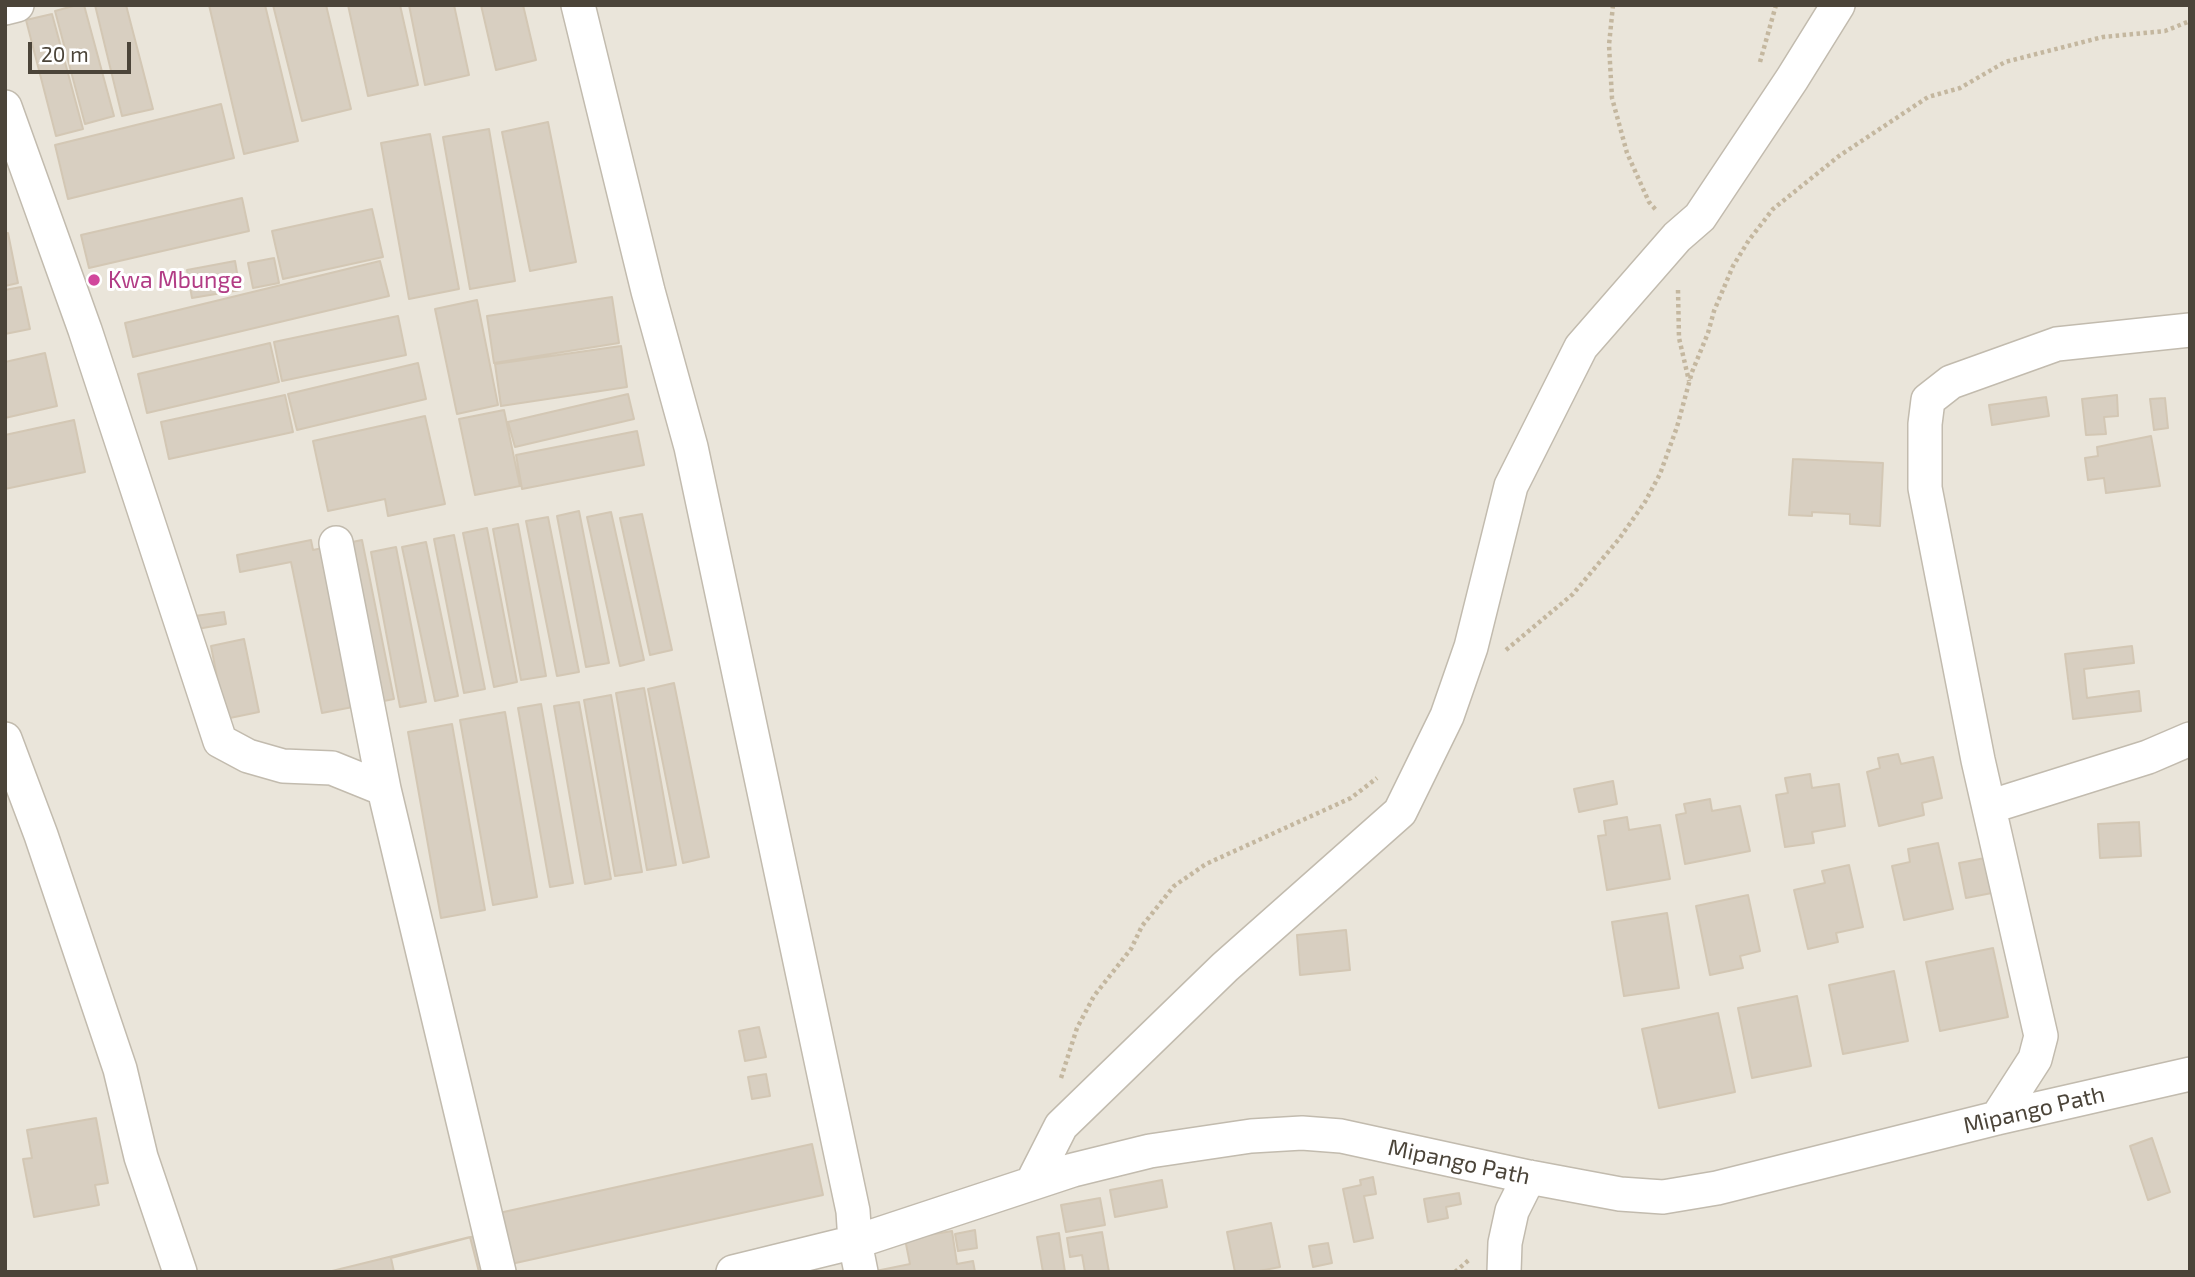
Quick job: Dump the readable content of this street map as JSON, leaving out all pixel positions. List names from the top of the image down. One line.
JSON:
{"streets":{"street":["Mipango Path"]},"places":["Kwa Mbunge"],"scale_bar":"20 m"}
